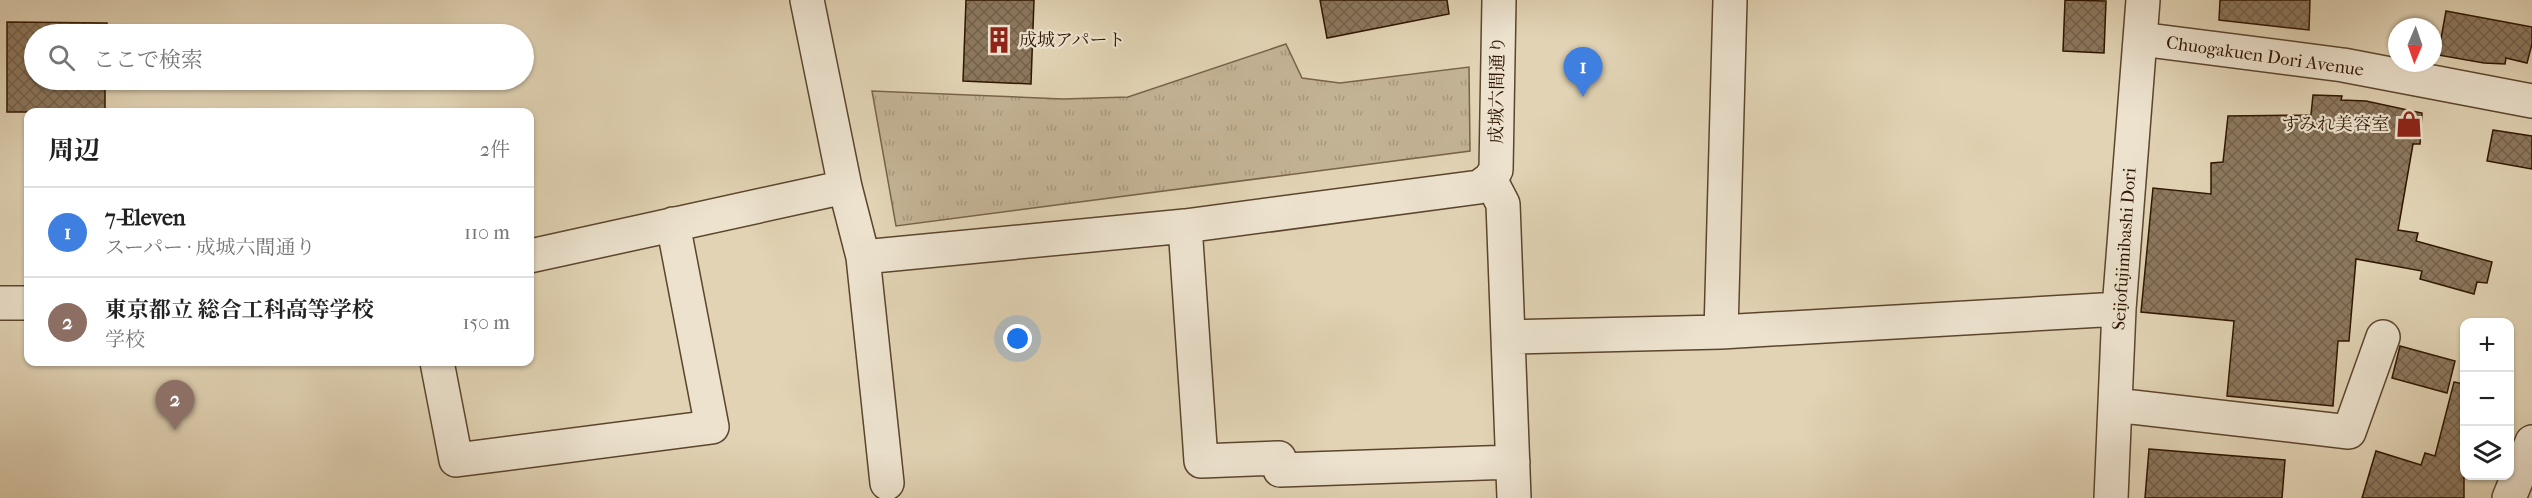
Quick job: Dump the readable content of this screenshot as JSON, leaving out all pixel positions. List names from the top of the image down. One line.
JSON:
{"streets":{"street":["Chuogakuen Dori Avenue","成城六間通り","Seijofujimibashi Dori"]},"crossings":[["Chuogakuen Dori Avenue","Seijofujimibashi Dori"]],"places":{"building":["成城アパート"],"shop":["すみれ美容室"]},"north":"bottom","page":{"search":"ここで検索","pins":["1","2"],"heading":["周辺","2件"],"list":[{"mark":"1","name":"7-Eleven","note":"スーパー · 成城六間通り","value":"110 m"},{"mark":"2","name":"東京都立 総合工科高等学校","note":"学校","value":"150 m"}],"map_buttons":["+","−"]}}
